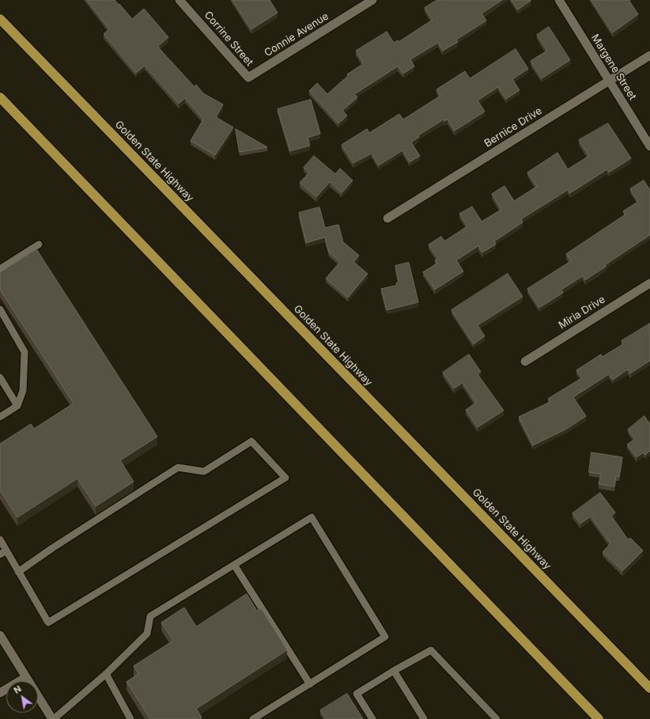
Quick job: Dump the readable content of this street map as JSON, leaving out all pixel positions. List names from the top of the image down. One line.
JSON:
{"streets":{"highway":["Golden State Highway"],"street":["Connie Avenue","Corrine Street","Margene Street","Bernice Drive","Miria Drive"]},"crossings":[["Connie Avenue","Corrine Street"],["Margene Street","Bernice Drive"]],"north":"top left"}
